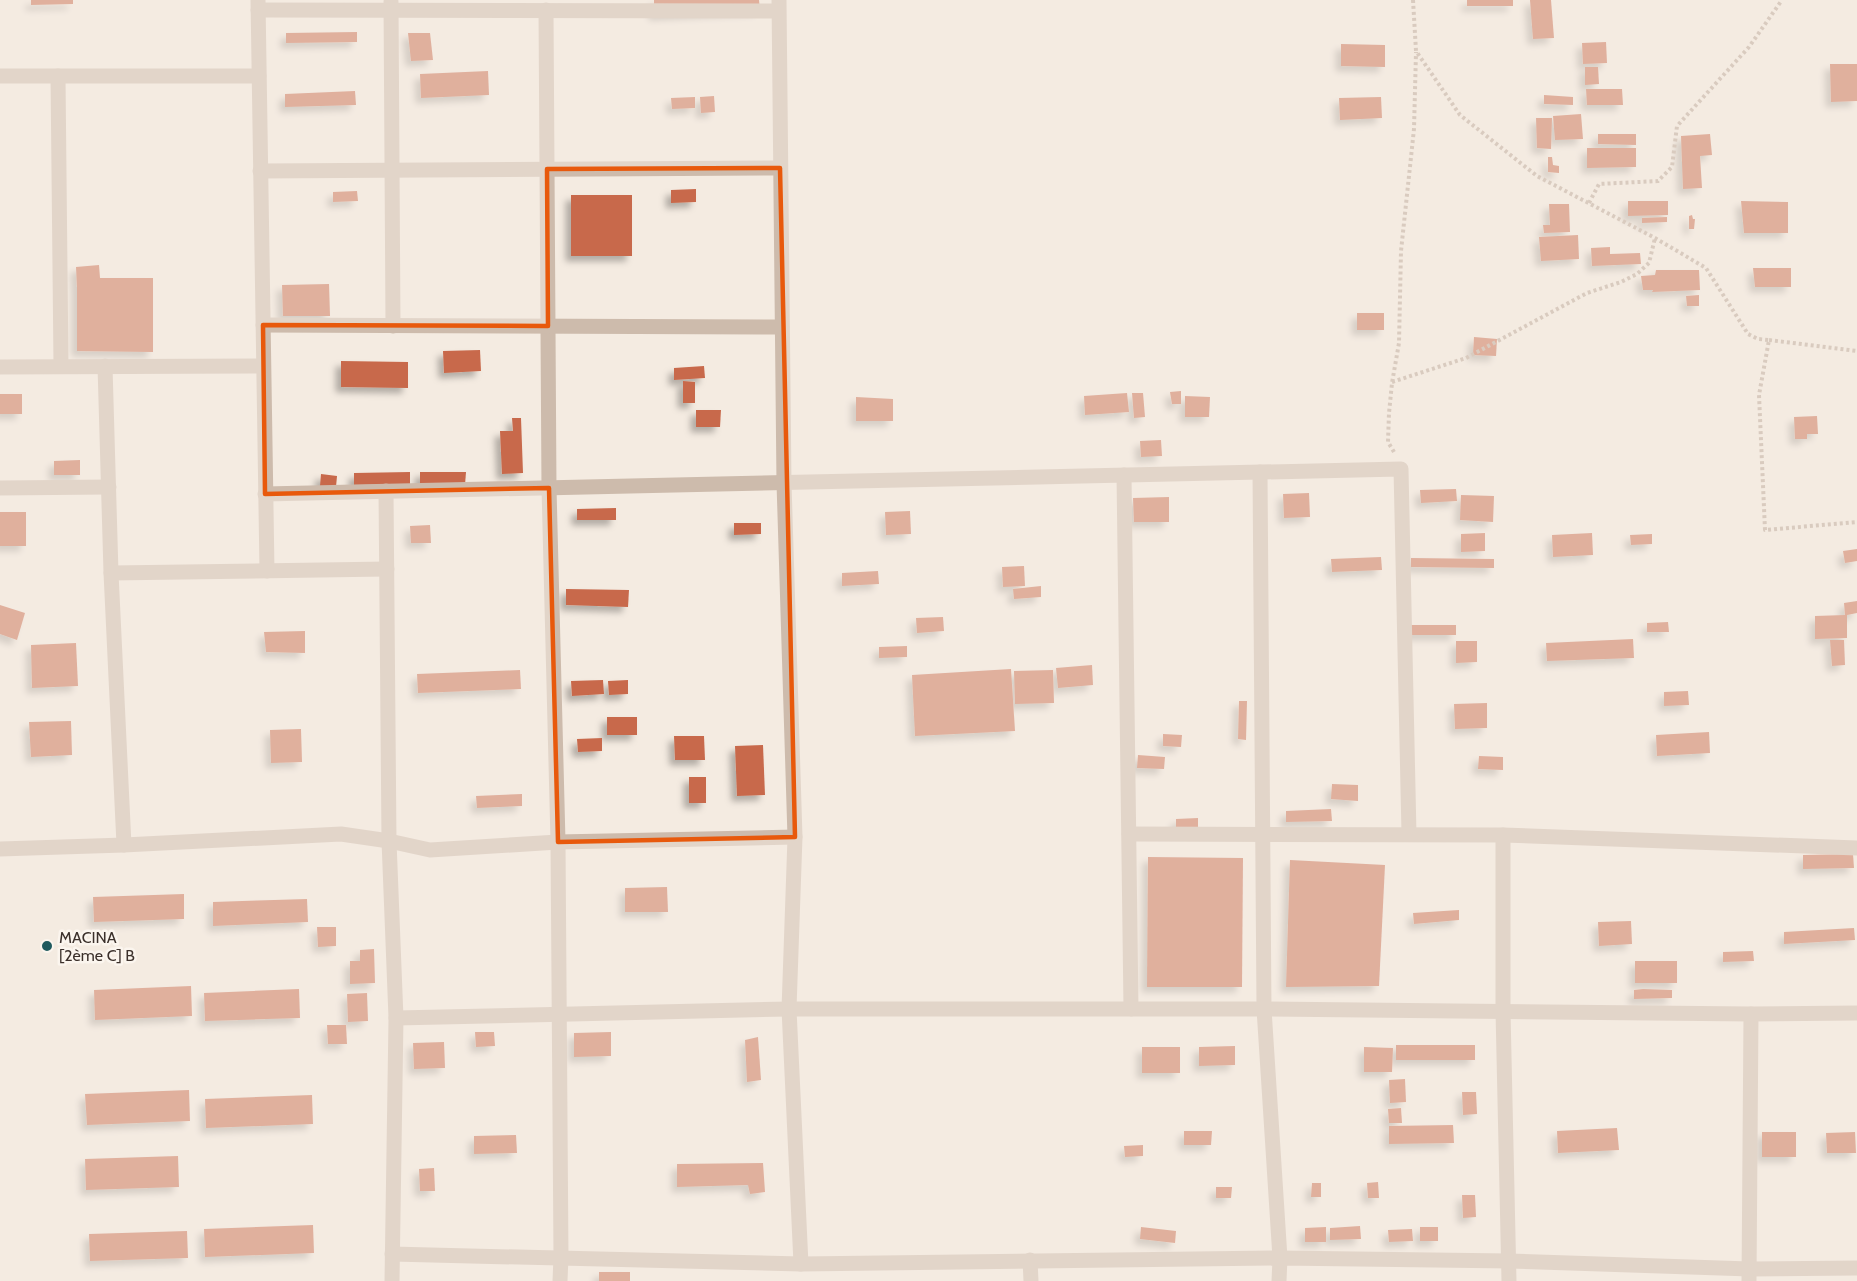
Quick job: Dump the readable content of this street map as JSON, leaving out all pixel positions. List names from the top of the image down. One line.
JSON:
{"places":["MACINA [2ème C] B"]}
